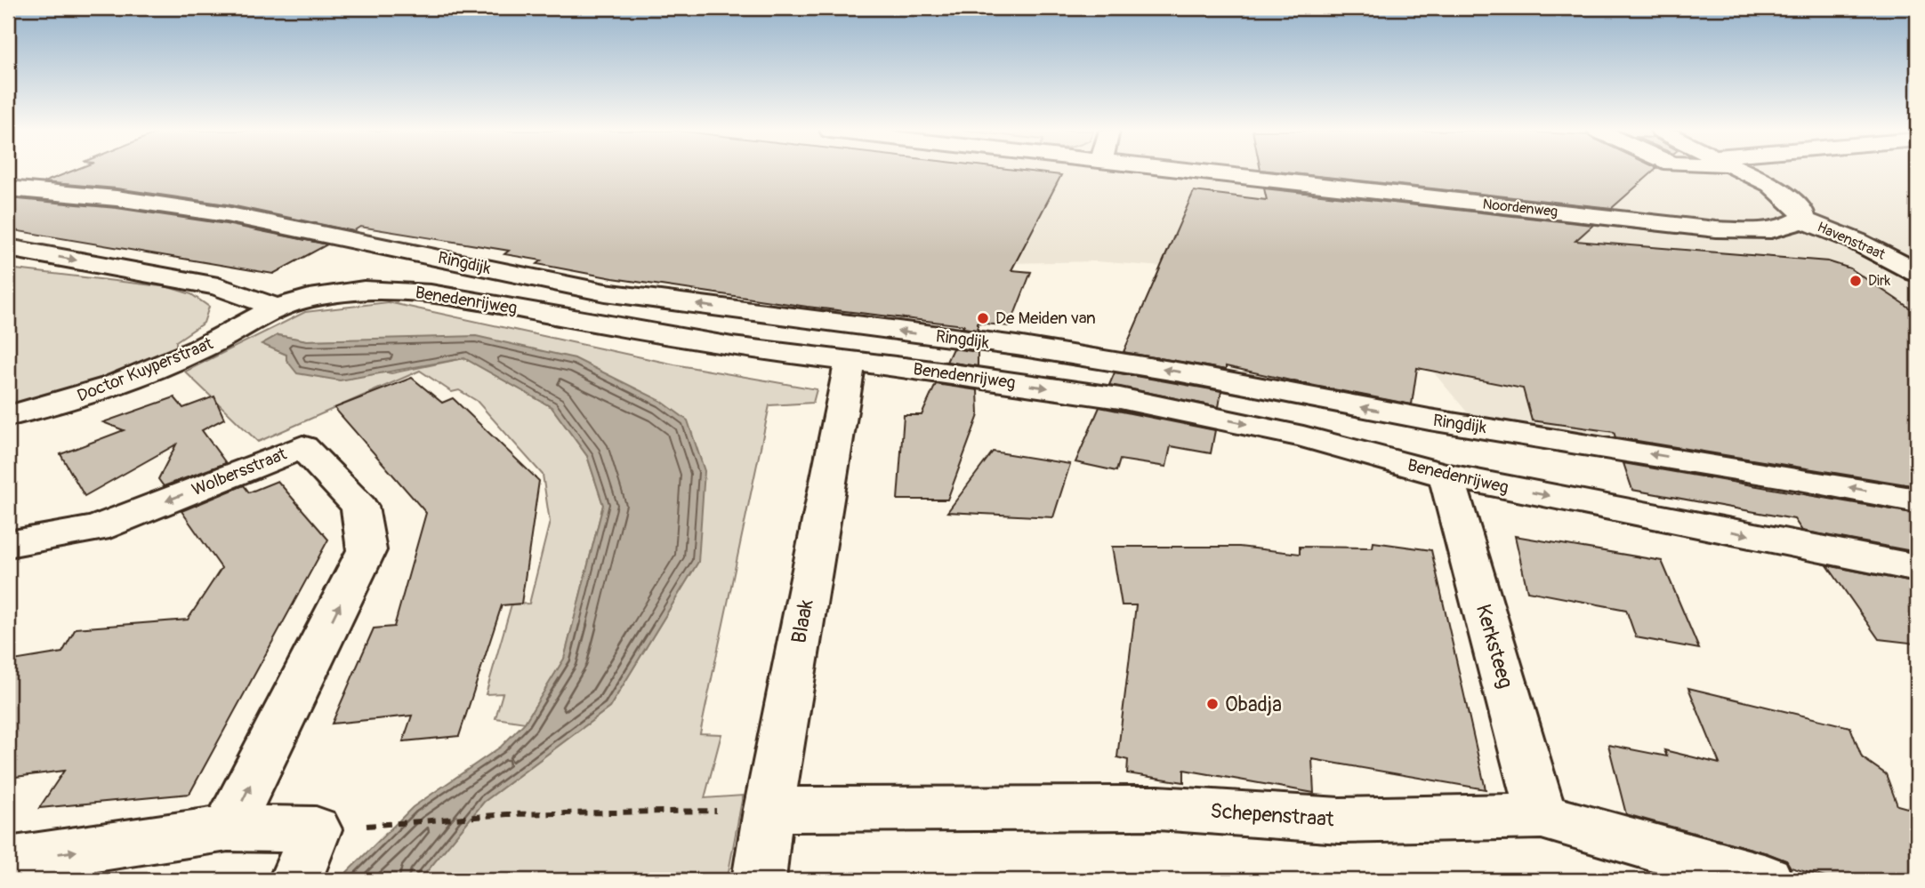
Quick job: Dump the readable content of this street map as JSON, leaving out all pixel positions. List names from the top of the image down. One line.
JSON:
{"streets":{"street":["Noordenweg","Havenstraat","Ringdijk","Benedenrijweg","Doctor Kuyperstraat","Wolbersstraat","Blaak","Kerksteeg","Schepenstraat"]},"crossings":[["Noordenweg","Havenstraat"],["Benedenrijweg","Doctor Kuyperstraat"],["Benedenrijweg","Blaak"],["Benedenrijweg","Kerksteeg"],["Blaak","Schepenstraat"],["Kerksteeg","Schepenstraat"]],"one_way":["Ringdijk","Benedenrijweg"],"places":["Dirk","De Meiden van","Obadja"]}
